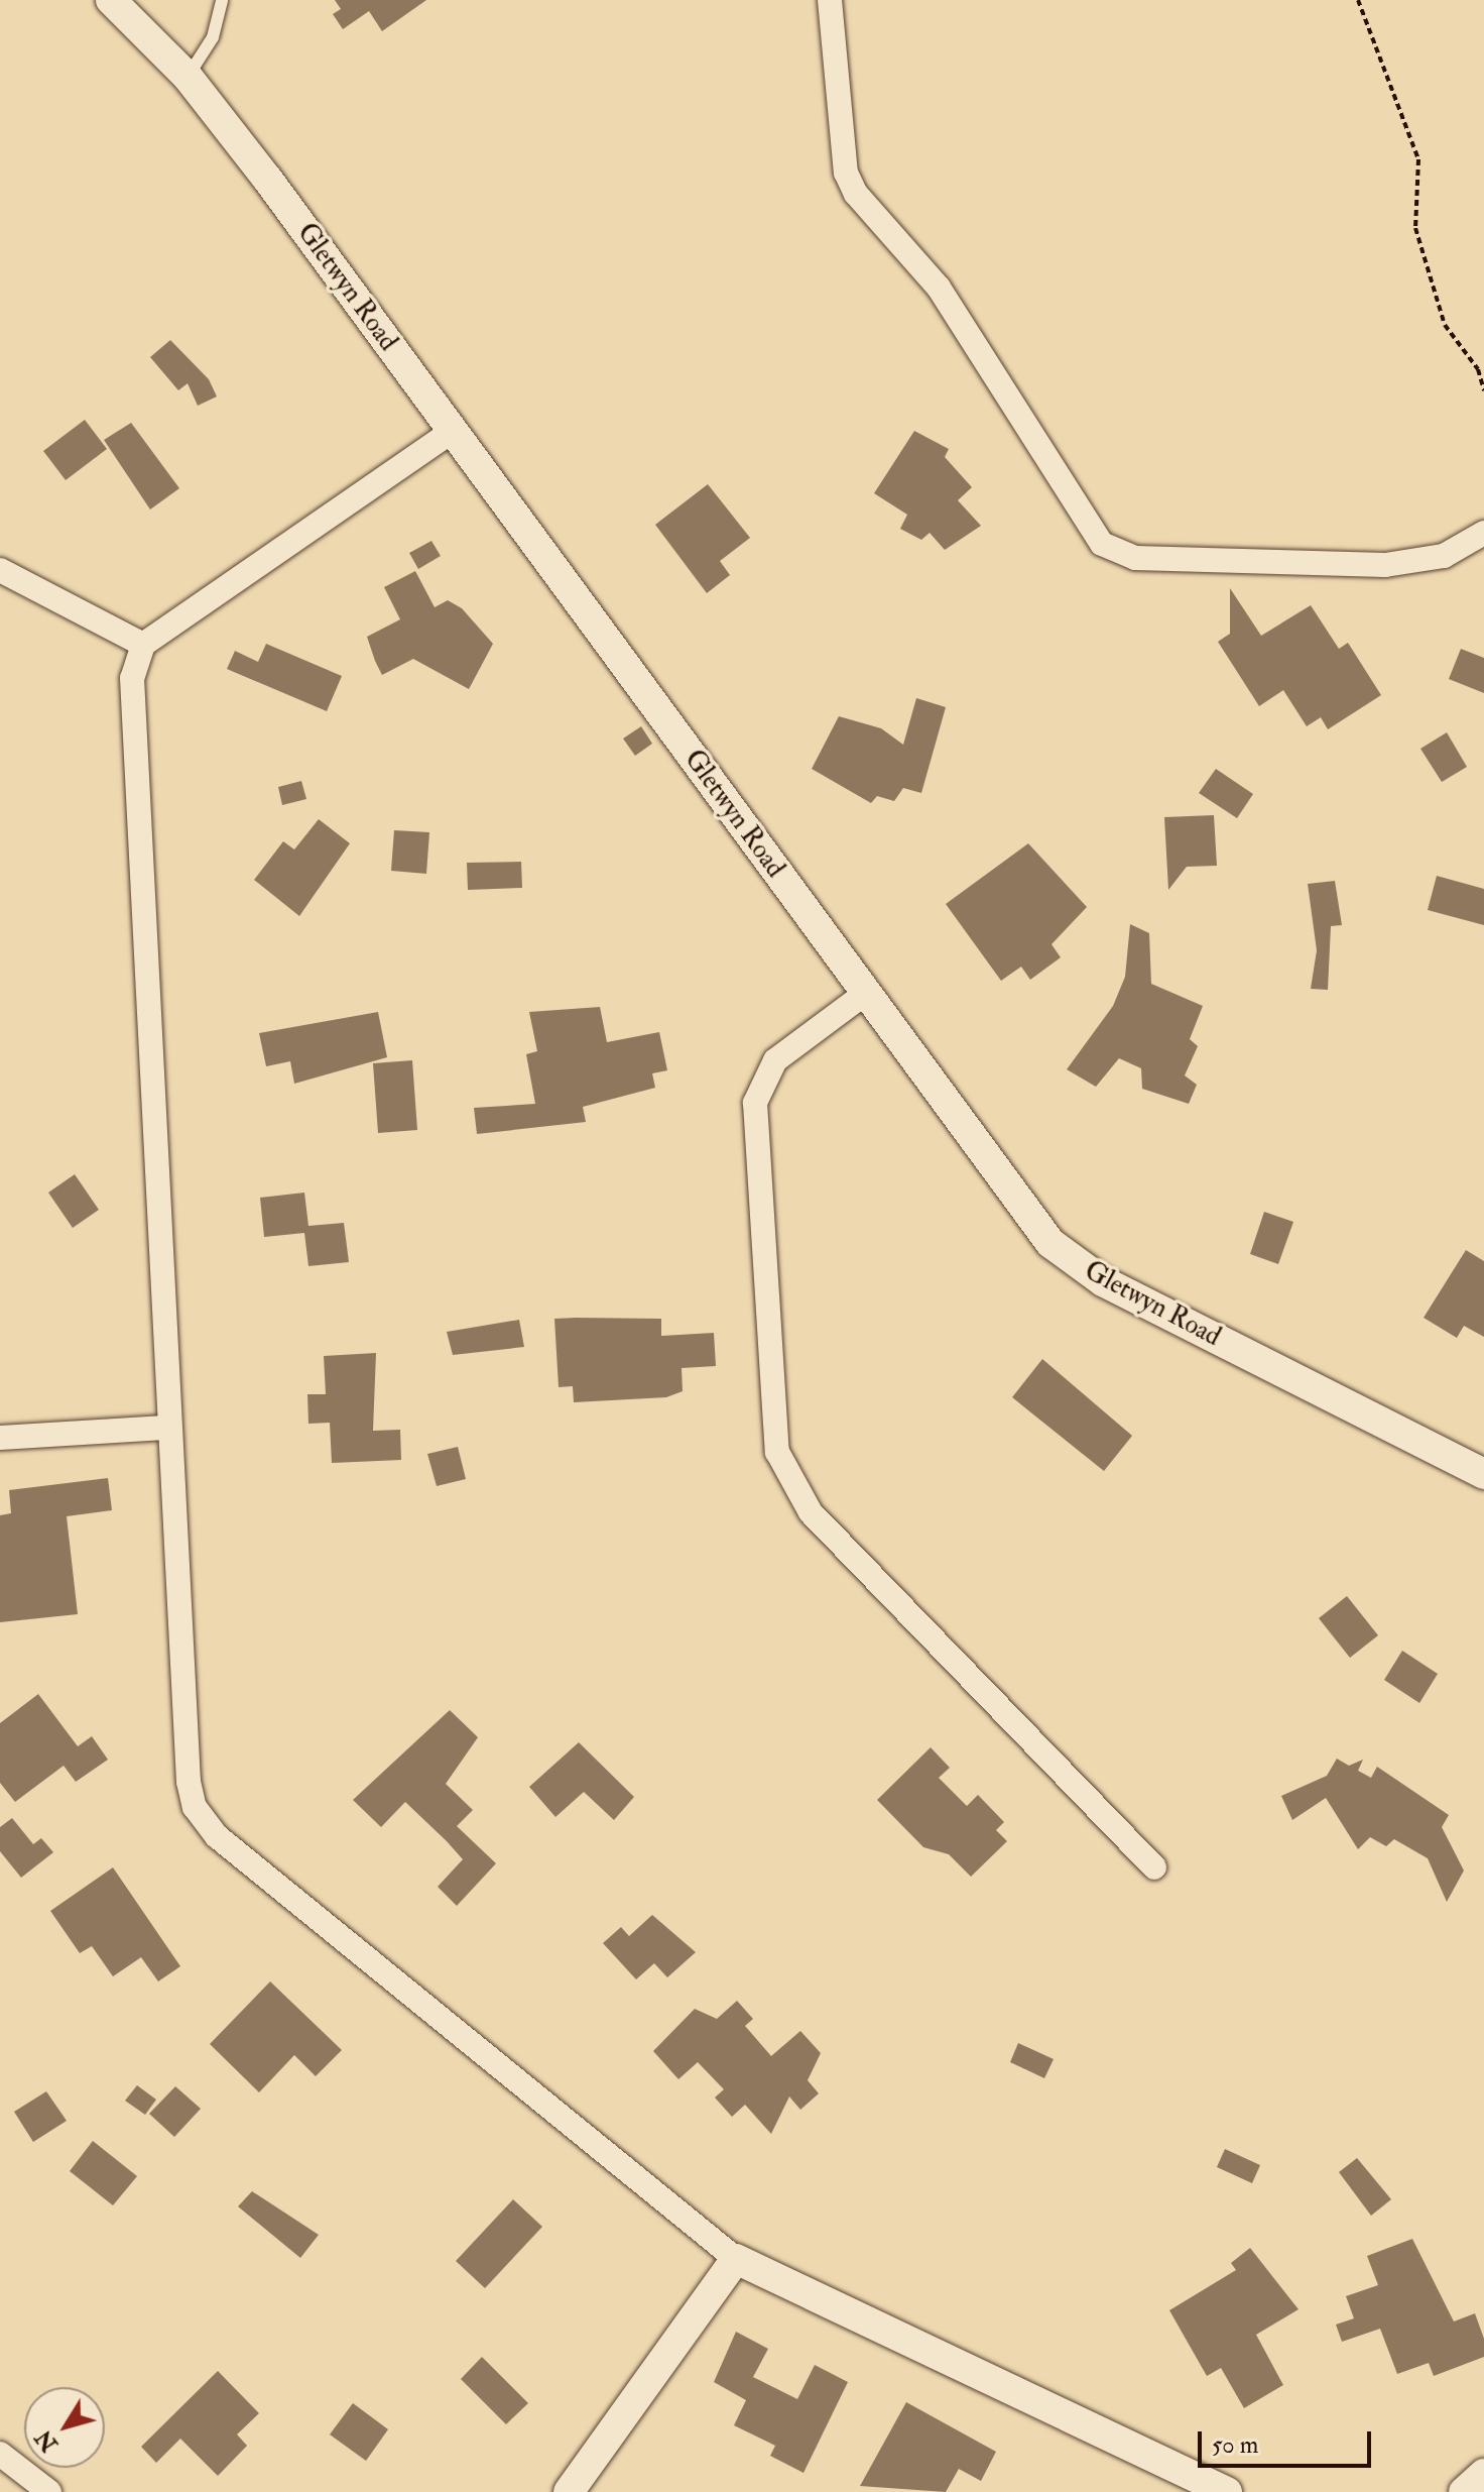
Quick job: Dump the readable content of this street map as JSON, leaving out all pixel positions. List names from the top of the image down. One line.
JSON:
{"streets":{"street":["Gletwyn Road"]},"scale_bar":"50 m","north":"bottom left"}
